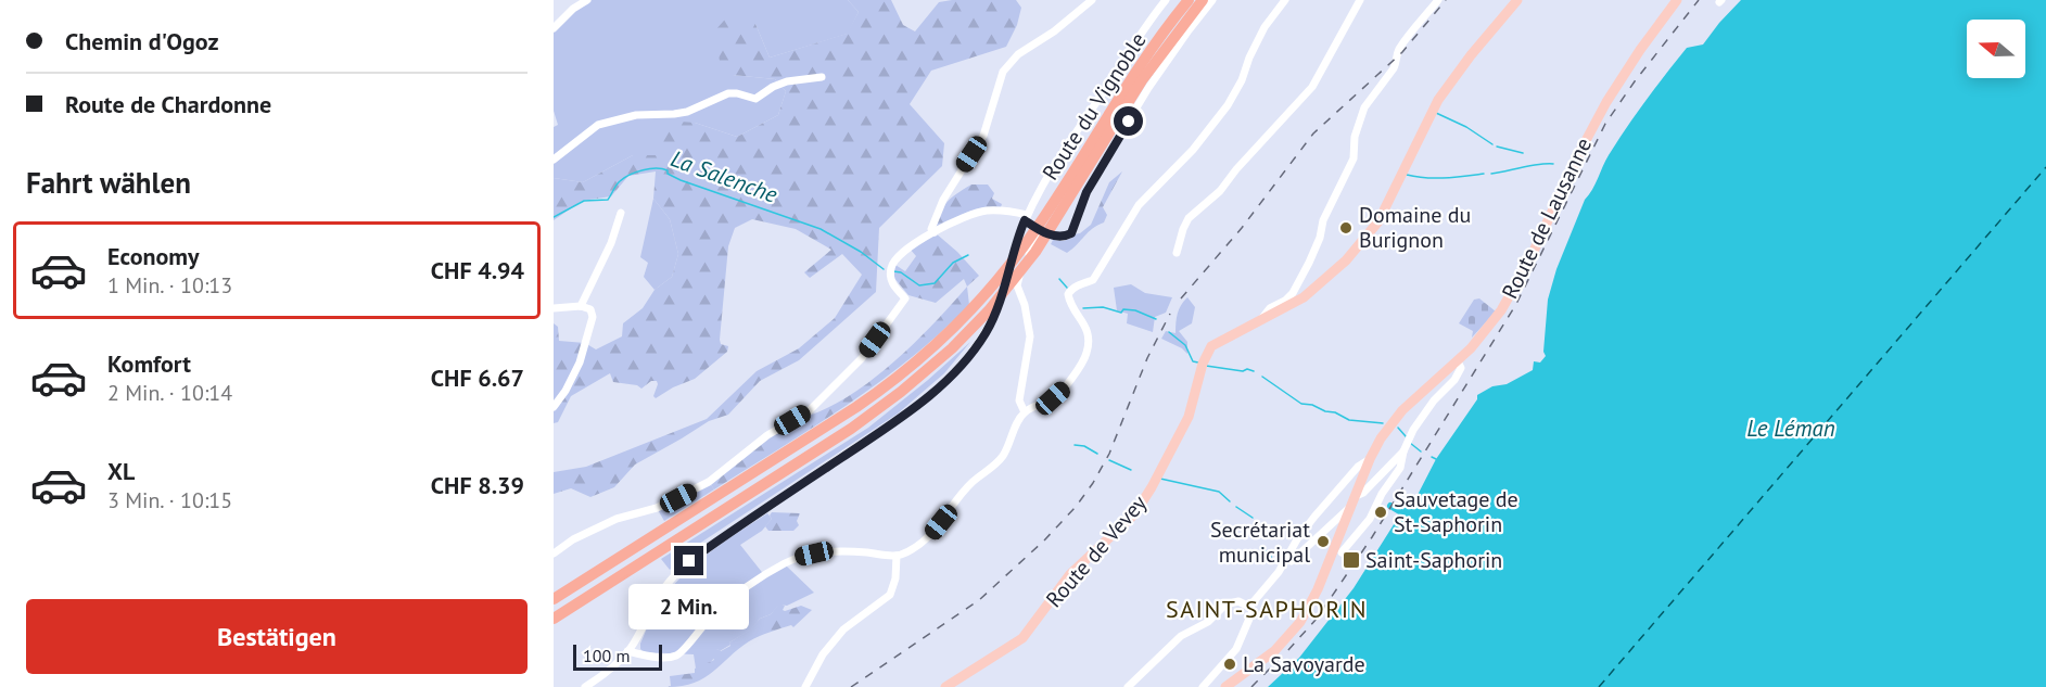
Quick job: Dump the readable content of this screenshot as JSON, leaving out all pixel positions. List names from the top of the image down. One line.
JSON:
{"streets":{"main road":["Route de Lausanne","Route de Vevey"],"street":["Route du Vignoble"]},"districts":["SAINT-SAPHORIN"],"water":["La Salenche","Le Léman"],"places":{"other":["Domaine du Burignon","Sauvetage de St-Saphorin","Secrétariat municipal","La Savoyarde"],"transit":["Saint-Saphorin"]},"scale_bar":"100 m","north":"left","page":{"banner":["Chemin d'Ogoz","Route de Chardonne"],"heading":"Fahrt wählen","list":[{"name":"Economy","note":"1 Min. · 10:13","value":"CHF 4.94"},{"name":"Komfort","note":"2 Min. · 10:14","value":"CHF 6.67"},{"name":"XL","note":"3 Min. · 10:15","value":"CHF 8.39"}],"bubble":"2 Min.","buttons":"Bestätigen","scale":"100 m"}}
